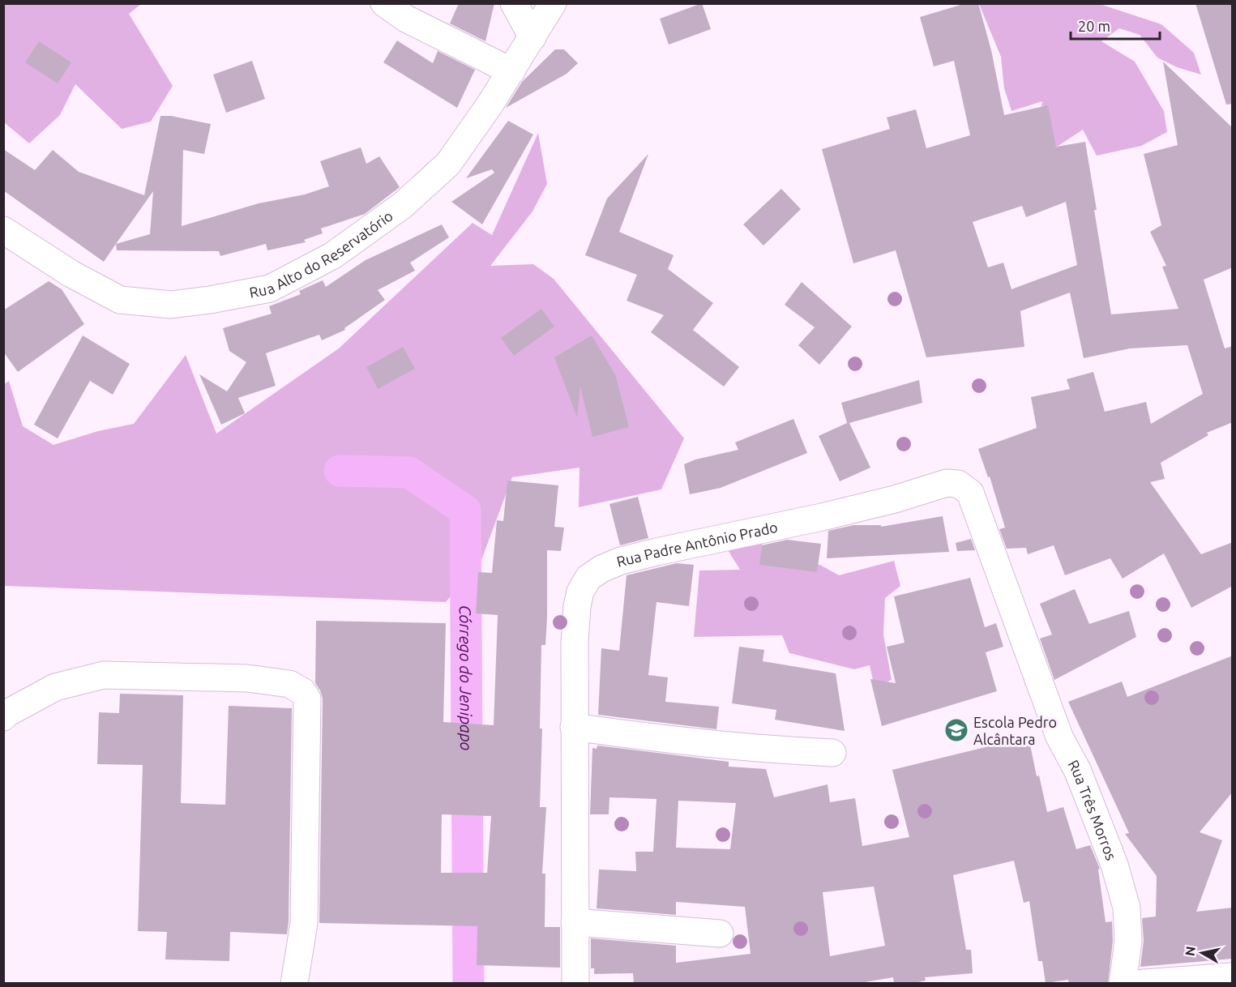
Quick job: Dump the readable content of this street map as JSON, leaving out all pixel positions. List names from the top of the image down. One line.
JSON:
{"streets":{"street":["Rua Alto do Reservatório","Rua Padre Antônio Prado","Rua Três Morros"]},"crossings":[["Rua Padre Antônio Prado","Rua Três Morros"]],"water":["Córrego do Jenipapo"],"places":{"school or university":["Escola Pedro Alcântara"]},"scale_bar":"20 m","north":"left"}
